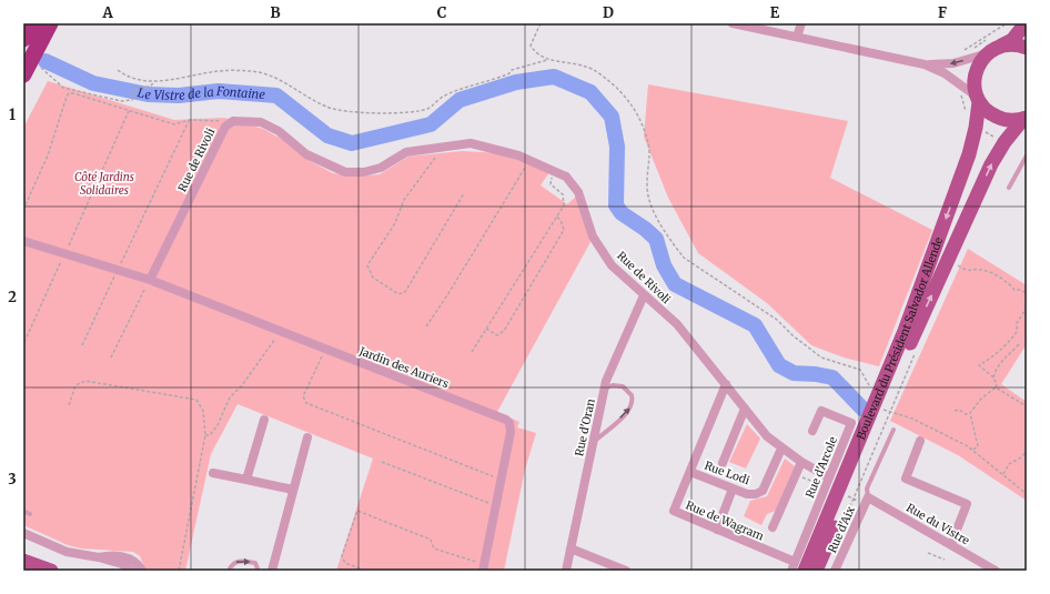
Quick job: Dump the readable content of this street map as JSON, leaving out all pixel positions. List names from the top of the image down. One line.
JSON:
{"streets":{"main road":["Boulevard du Président Salvador Allende"],"street":["Rue de Rivoli","Jardin des Auriers","Rue d'Oran","Rue d'Arcole","Rue Lodi","Rue de Wagram","Rue du Vistre","Rue d'Aix"]},"crossings":[["Rue de Rivoli","Jardin des Auriers"],["Rue de Rivoli","Rue d'Oran"],["Rue de Rivoli","Rue d'Arcole"],["Rue de Rivoli","Rue Lodi"],["Rue de Rivoli","Rue de Wagram"],["Boulevard du Président Salvador Allende","Rue d'Arcole"],["Boulevard du Président Salvador Allende","Rue de Wagram"],["Rue d'Arcole","Rue de Wagram"],["Rue Lodi","Rue de Wagram"],["Rue du Vistre","Rue d'Aix"]],"water":["Le Vistre de la Fontaine"],"parks":["Côté Jardins Solidaires"],"grid":{"columns":["A","B","C","D","E","F"],"rows":["1","2","3"]}}
